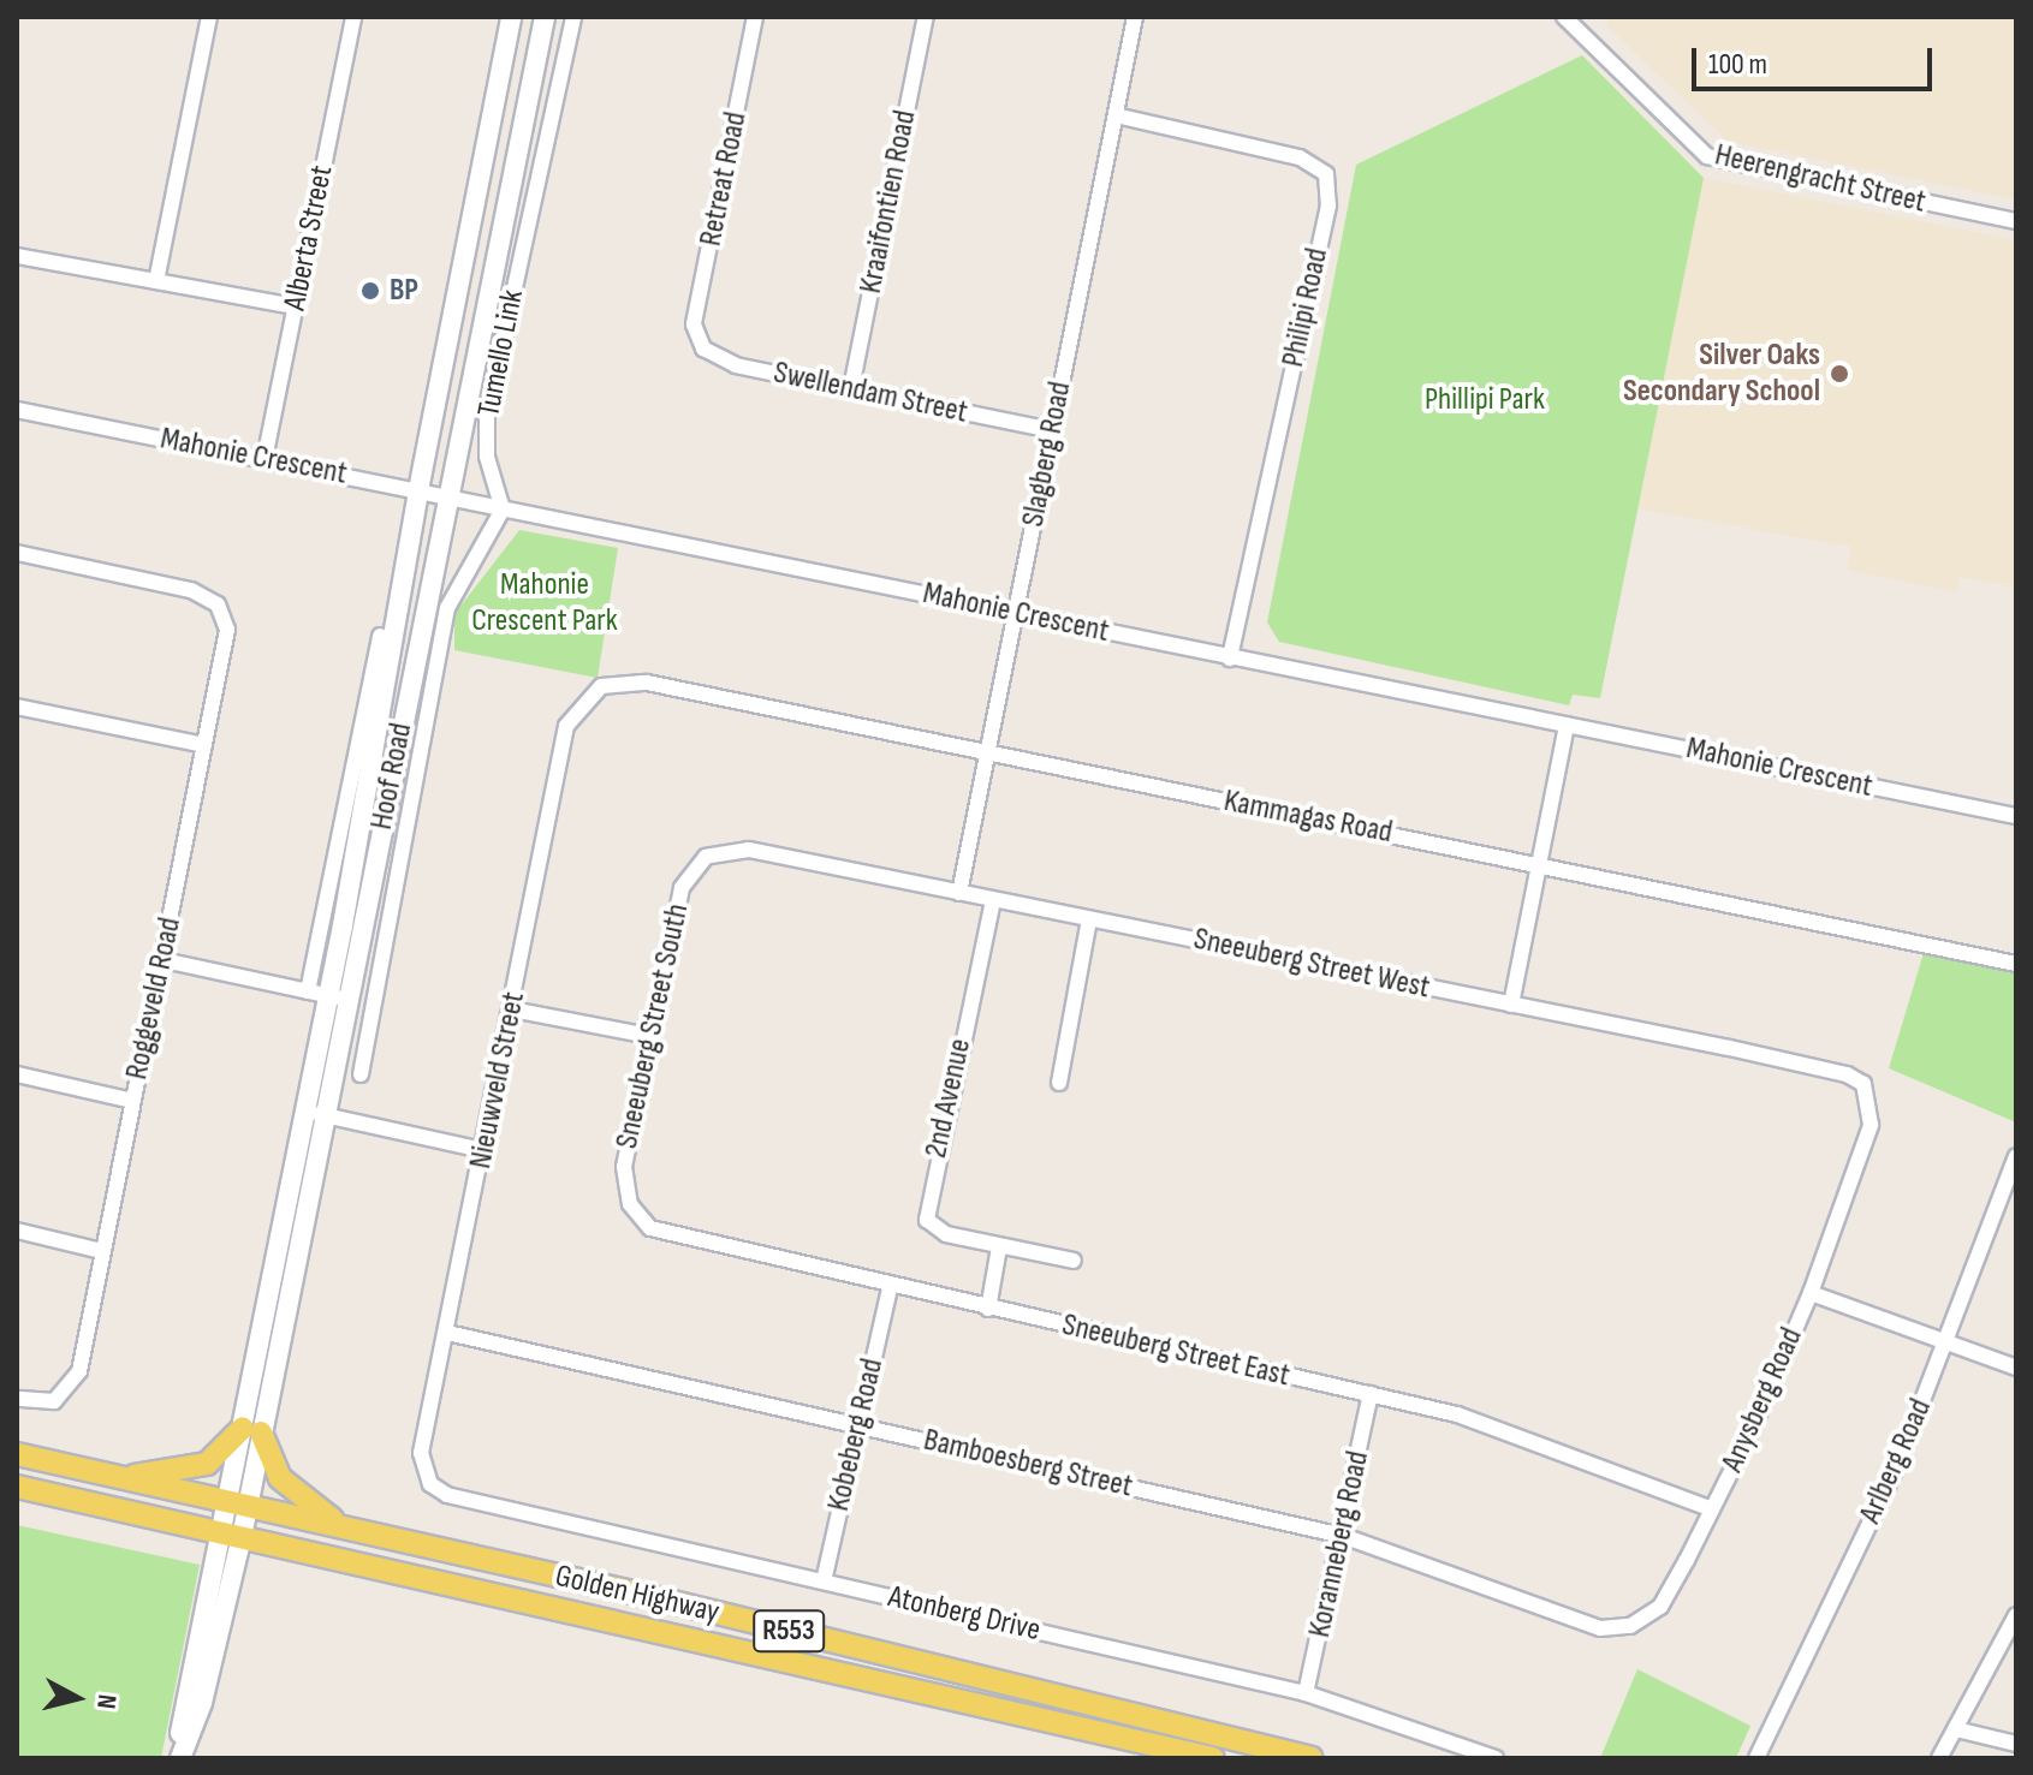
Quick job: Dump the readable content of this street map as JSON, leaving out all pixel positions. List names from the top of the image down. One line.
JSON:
{"streets":{"main road":["Hoof Road","Golden Highway","R553"],"street":["Retreat Road","Heerengracht Street","Kraaifontien Road","Alberta Street","Philipi Road","Tumello Link","Swellendam Street","Slagberg Road","Mahonie Crescent","Kammagas Road","Sneeuberg Street West","Roggeveld Road","Sneeuberg Street South","Nieuwveld Street","2nd Avenue","Sneeuberg Street East","Anysberg Road","Kobeberg Road","Arlberg Road","Bamboesberg Street","Koranneberg Road","Atonberg Drive"]},"crossings":[["Retreat Road","Swellendam Street"],["Kraaifontien Road","Swellendam Street"],["Alberta Street","Mahonie Crescent"],["Philipi Road","Slagberg Road"],["Philipi Road","Mahonie Crescent"],["Tumello Link","Mahonie Crescent"],["Swellendam Street","Slagberg Road"],["Slagberg Road","Mahonie Crescent"],["Slagberg Road","Kammagas Road"],["Slagberg Road","Sneeuberg Street West"],["Mahonie Crescent","Hoof Road"],["Hoof Road","Golden Highway"],["Kammagas Road","Nieuwveld Street"],["Sneeuberg Street West","Sneeuberg Street South"],["Sneeuberg Street West","2nd Avenue"],["Sneeuberg Street West","Anysberg Road"],["Sneeuberg Street South","Sneeuberg Street East"],["Nieuwveld Street","Bamboesberg Street"],["Nieuwveld Street","Atonberg Drive"],["Sneeuberg Street East","Anysberg Road"],["Sneeuberg Street East","Kobeberg Road"],["Sneeuberg Street East","Koranneberg Road"],["Anysberg Road","Bamboesberg Street"],["Kobeberg Road","Bamboesberg Street"],["Kobeberg Road","Atonberg Drive"],["Bamboesberg Street","Koranneberg Road"],["Koranneberg Road","Atonberg Drive"]],"parks":["Phillipi Park","Mahonie Crescent Park"],"places":["BP","Silver Oaks Secondary School"],"scale_bar":"100 m","north":"right"}
